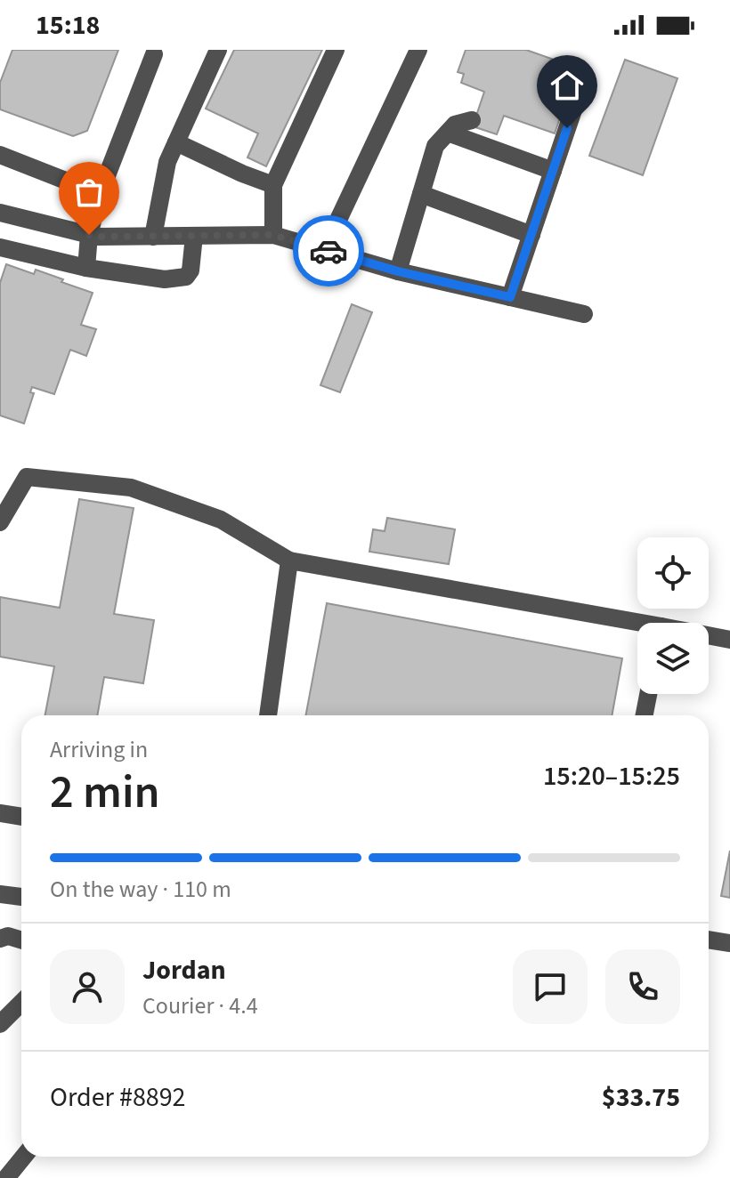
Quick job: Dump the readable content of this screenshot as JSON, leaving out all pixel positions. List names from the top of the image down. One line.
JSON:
{"page":{"status":"15:18","heading":["2 min","Arriving in","15:20–15:25"],"panel":["Jordan","Courier · 4.4","Order #8892","$33.75"],"bar":"On the way · 110 m"}}
